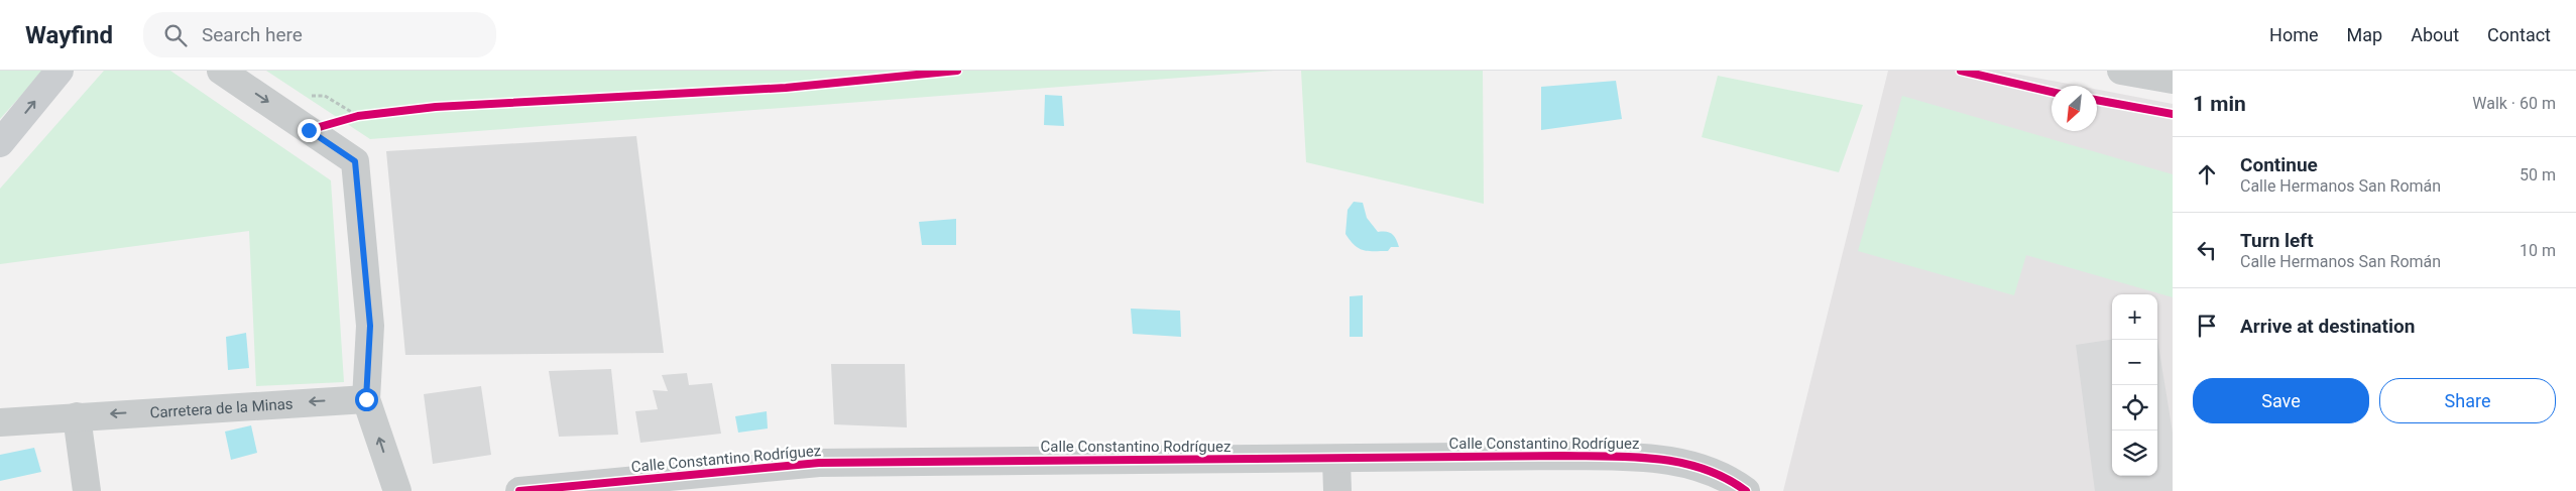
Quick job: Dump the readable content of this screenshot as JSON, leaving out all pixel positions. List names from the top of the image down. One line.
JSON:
{"streets":{"street":["Carretera de la Minas","Calle Constantino Rodríguez"]},"one_way":["Carretera de la Minas"],"north":"bottom left","page":{"header":"Wayfind","search":"Search here","nav":["Home","Map","About","Contact"],"heading":["1 min","Walk · 60 m"],"list":[["Continue","Calle Hermanos San Román","50 m"],["Turn left","Calle Hermanos San Román","10 m"],"Arrive at destination"],"map_buttons":["+","−"],"buttons":["Save","Share"]}}
